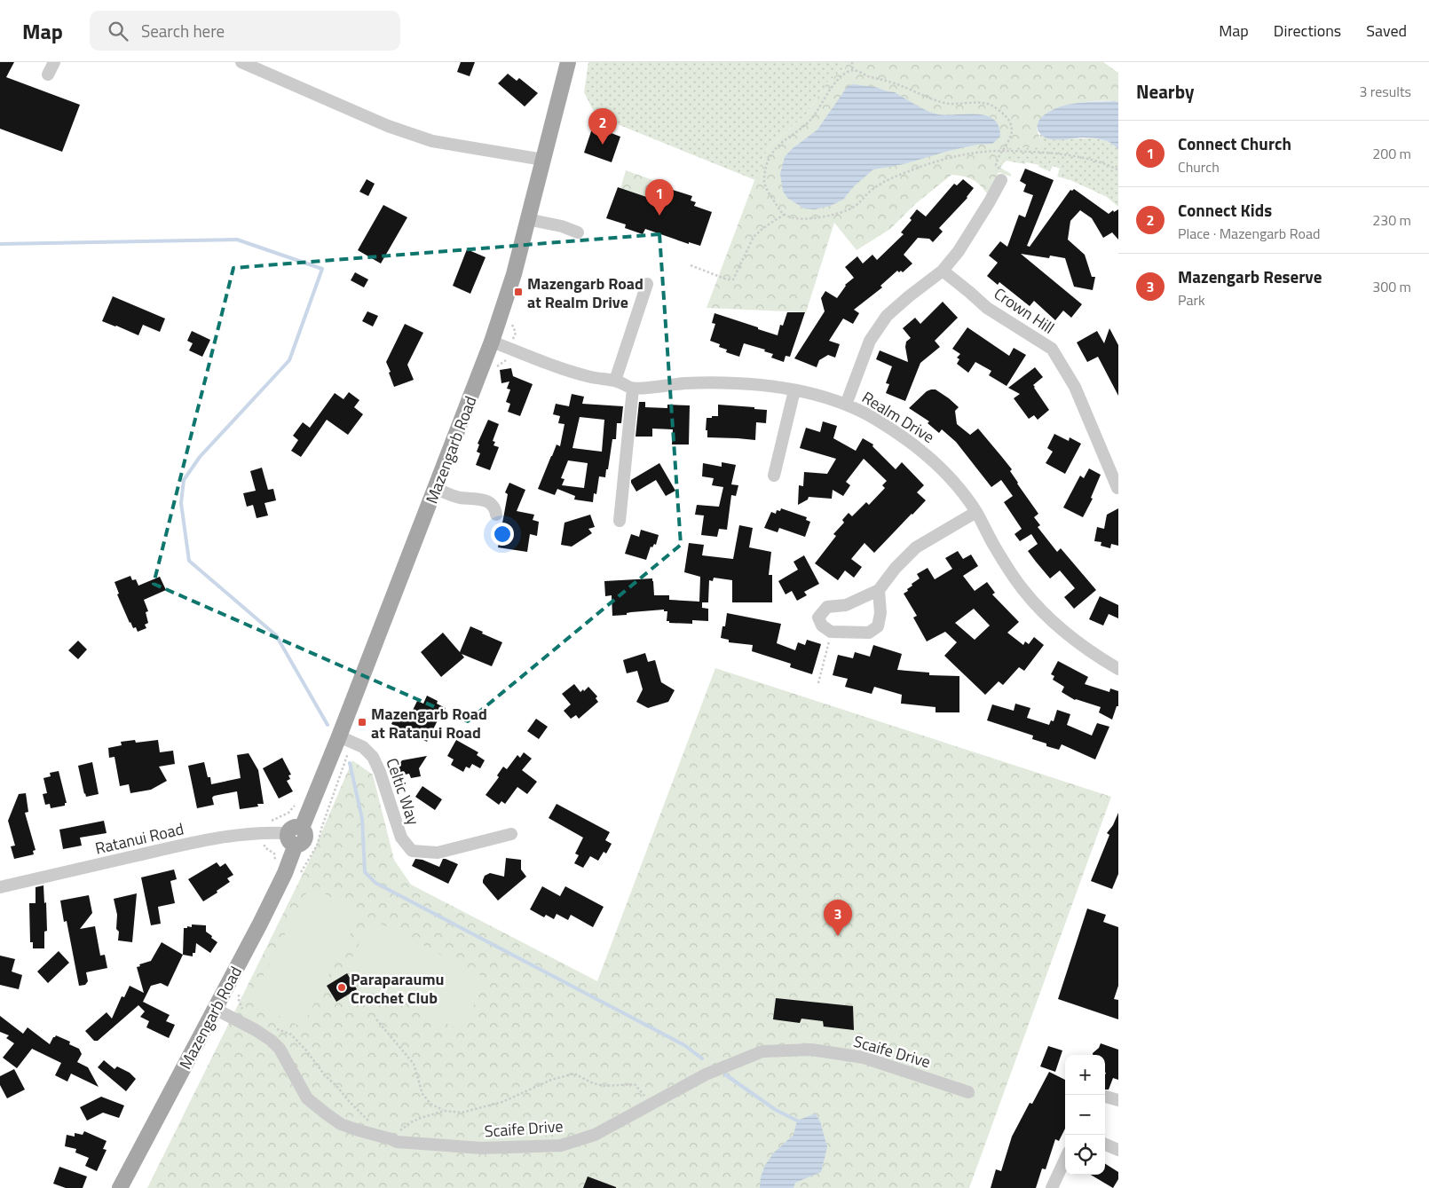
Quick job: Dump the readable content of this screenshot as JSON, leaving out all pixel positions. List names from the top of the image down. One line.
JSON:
{"streets":{"main road":["Mazengarb Road"],"street":["Crown Hill","Realm Drive","Celtic Way","Ratanui Road","Scaife Drive"]},"crossings":[["Mazengarb Road","Celtic Way"],["Mazengarb Road","Ratanui Road"],["Mazengarb Road","Scaife Drive"]],"places":{"transit":["Mazengarb Road at Realm Drive","Mazengarb Road at Ratanui Road"],"other":["Paraparaumu Crochet Club"]},"page":{"header":"Map","search":"Search here","nav":["Map","Directions","Saved"],"heading":["Nearby","3 results"],"pins":["2","1","3"],"list":[{"mark":"1","name":"Connect Church","note":"Church","value":"200 m"},{"mark":"2","name":"Connect Kids","note":"Place · Mazengarb Road","value":"230 m"},{"mark":"3","name":"Mazengarb Reserve","note":"Park","value":"300 m"}],"map_buttons":["+","−"]}}
